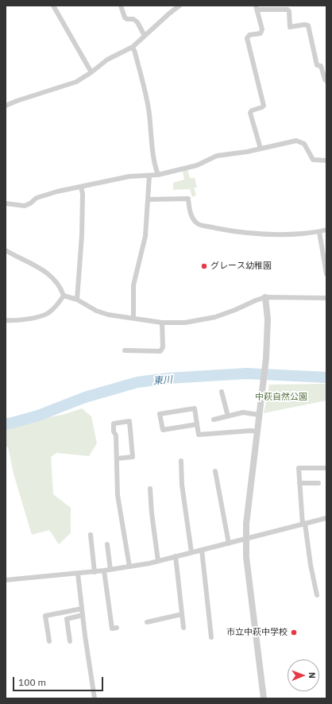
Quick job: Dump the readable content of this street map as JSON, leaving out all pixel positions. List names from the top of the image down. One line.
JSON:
{"water":["東川"],"parks":["中萩自然公園"],"places":["グレース幼稚園","市立中萩中学校"],"scale_bar":"100 m","north":"right"}
